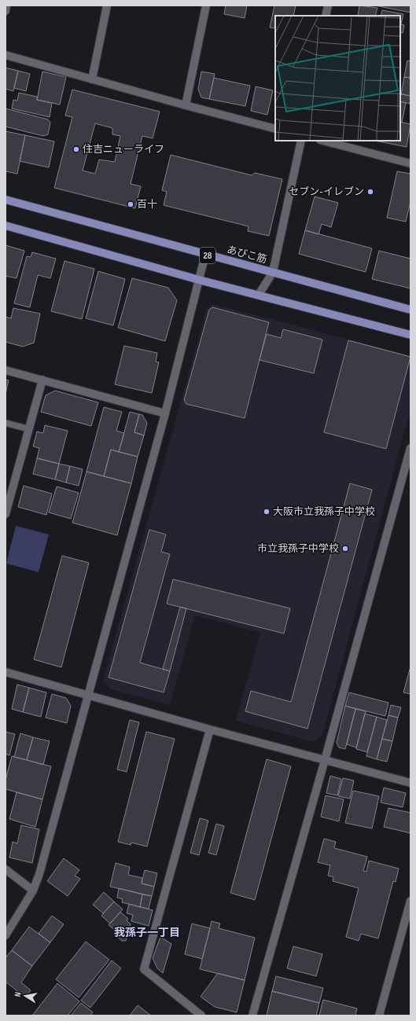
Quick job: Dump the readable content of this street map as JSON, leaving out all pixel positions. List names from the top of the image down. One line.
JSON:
{"streets":{"main road":["あびこ筋","28"]},"districts":["我孫子一丁目"],"places":["住吉ニューライフ","セブン-イレブン","百十","大阪市立我孫子中学校","市立我孫子中学校"],"north":"left"}
